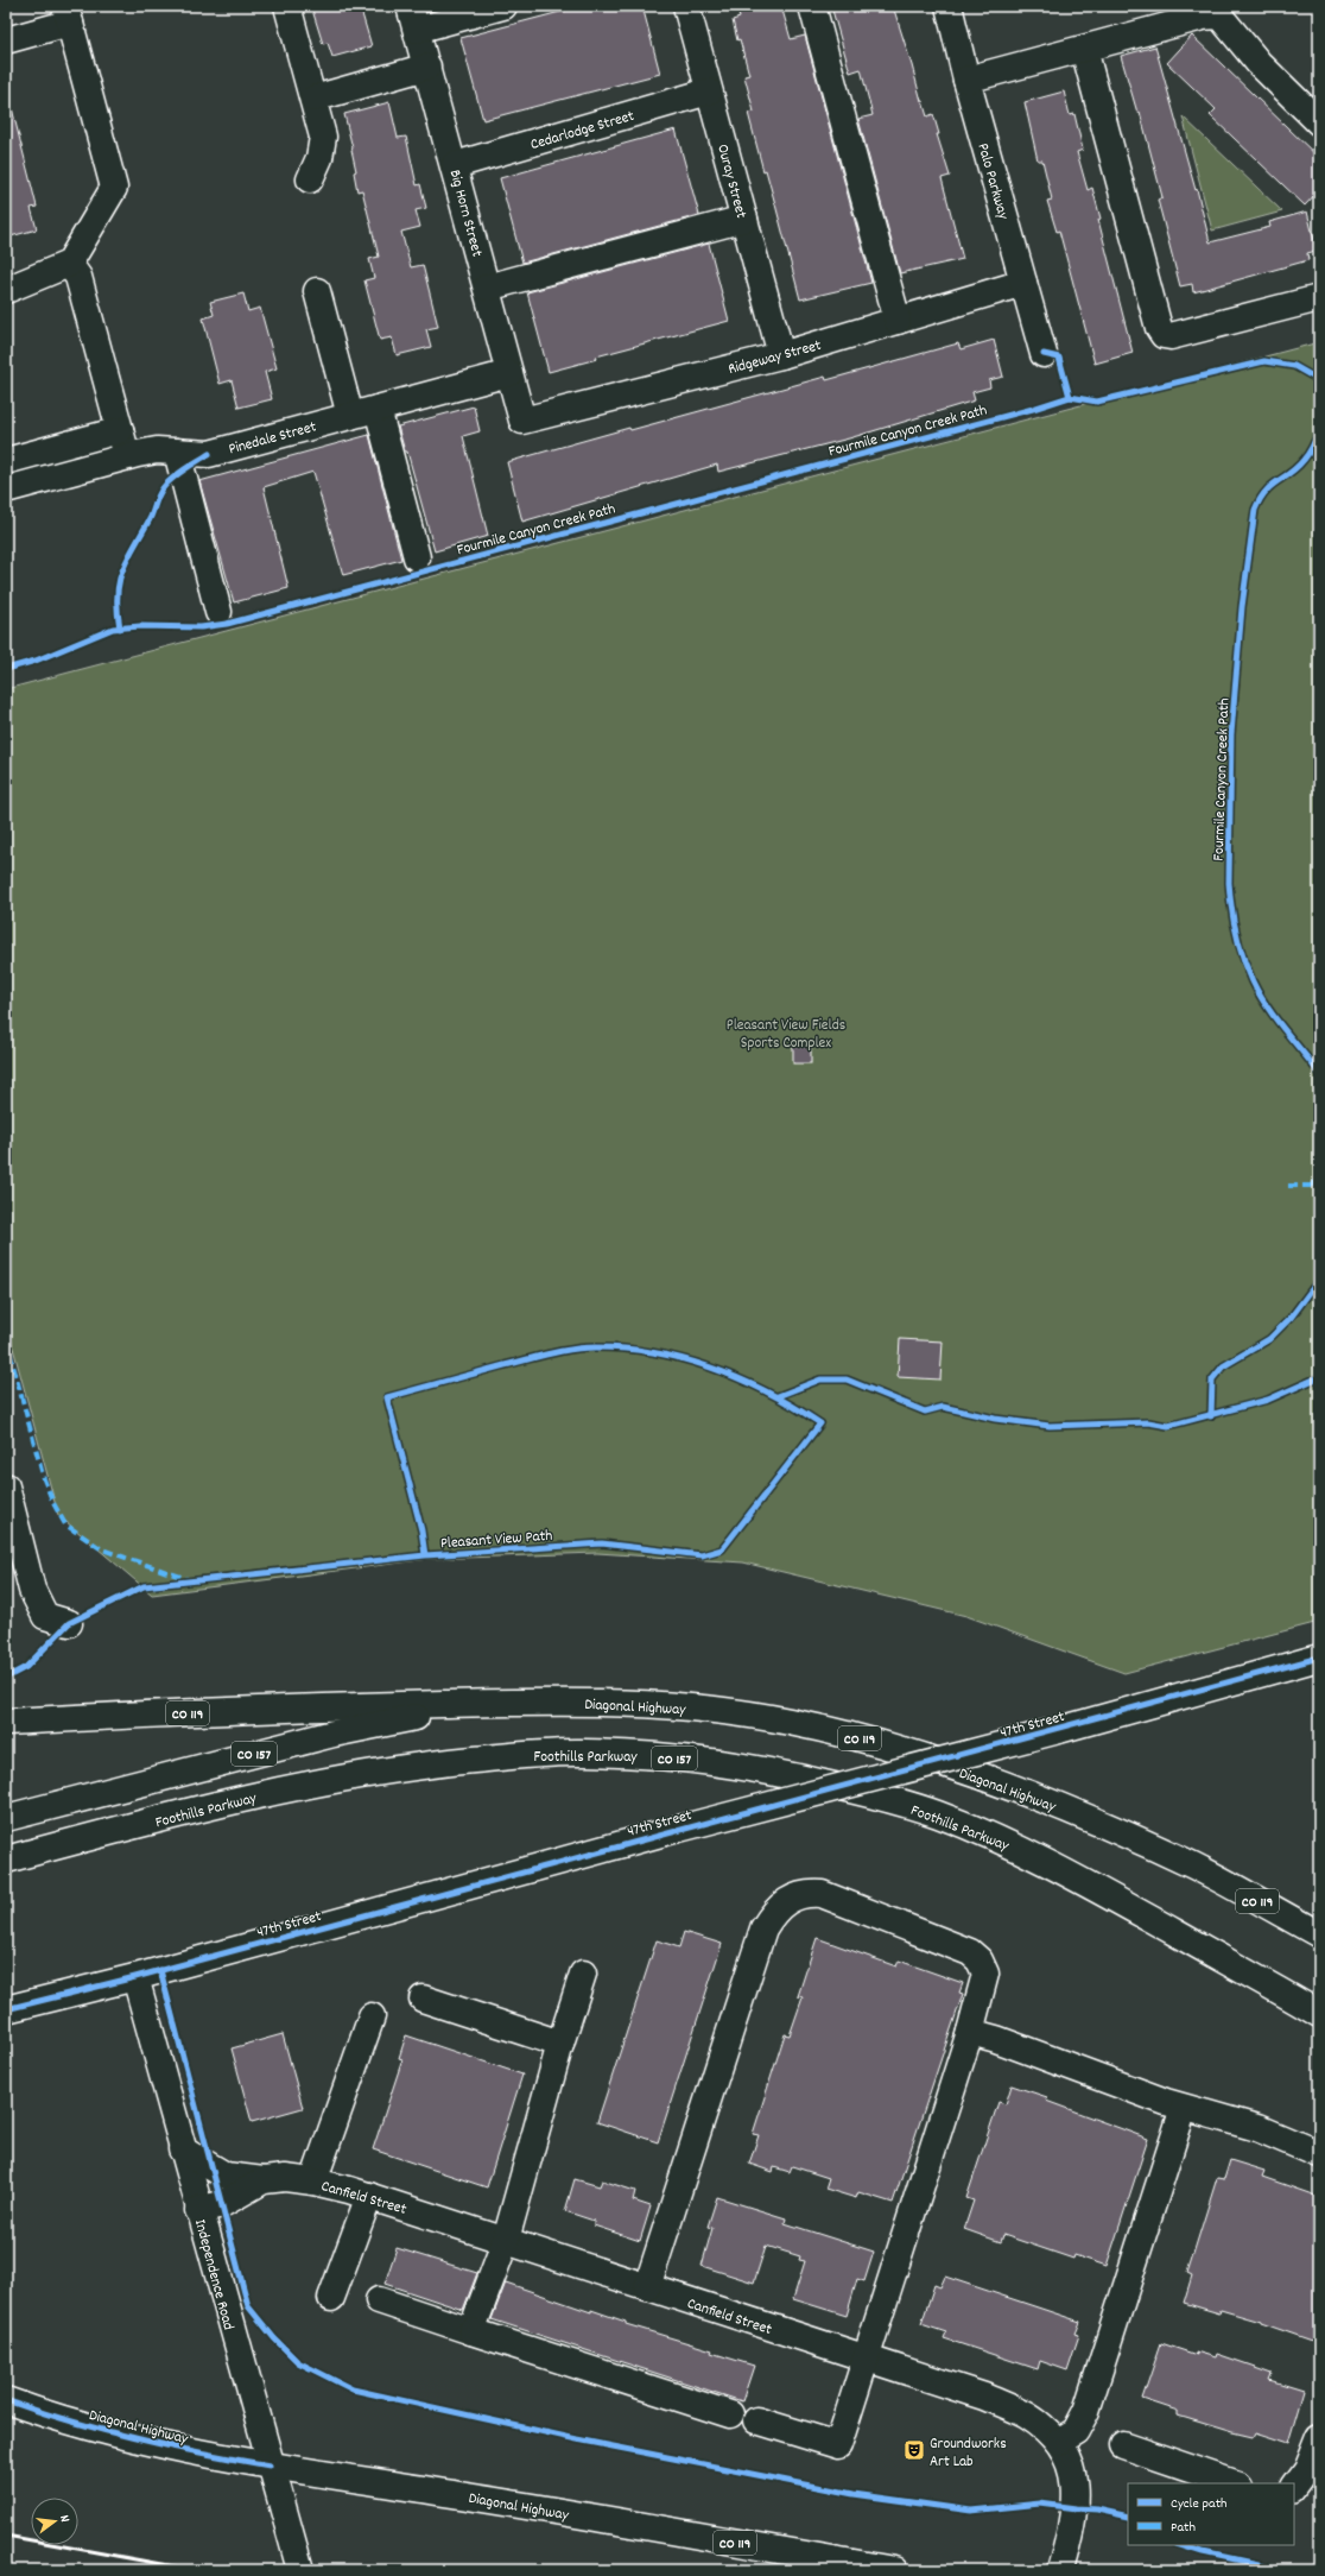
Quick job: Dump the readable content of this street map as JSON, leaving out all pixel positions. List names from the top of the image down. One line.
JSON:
{"streets":{"main road":["Cedarlodge Street","Ouray Street","Palo Parkway","Big Horn Street","Ridgeway Street","Pinedale Street","Diagonal Highway","CO 119","47th Street","CO 157","Foothills Parkway","Canfield Street","Independence Road"],"cycle path":["Fourmile Canyon Creek Path","Pleasant View Path"]},"crossings":[["Cedarlodge Street","Ouray Street"],["Cedarlodge Street","Big Horn Street"],["Ouray Street","Ridgeway Street"],["Palo Parkway","Ridgeway Street"],["Big Horn Street","Ridgeway Street"],["Big Horn Street","Pinedale Street"],["Diagonal Highway","CO 119"],["Diagonal Highway","CO 157"],["Diagonal Highway","Independence Road"],["CO 119","CO 157"],["47th Street","Independence Road"],["Canfield Street","Independence Road"]],"parks":["Pleasant View Fields Sports Complex"],"places":{"theatre":["Groundworks Art Lab"]},"legend":["Cycle path","Path"],"north":"right"}
